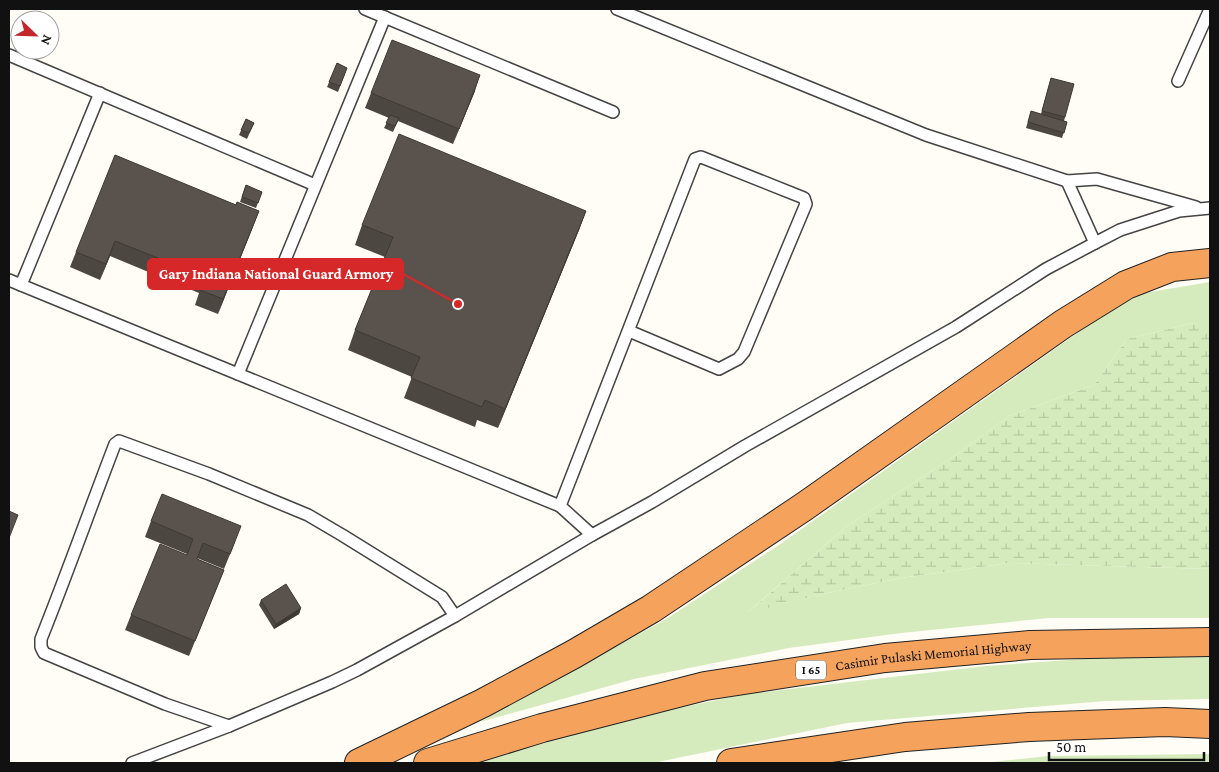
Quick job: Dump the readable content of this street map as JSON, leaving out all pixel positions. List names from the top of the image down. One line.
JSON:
{"streets":{"highway":["Casimir Pulaski Memorial Highway","I 65"]},"places":["Gary Indiana National Guard Armory"],"scale_bar":"50 m","north":"bottom right"}
